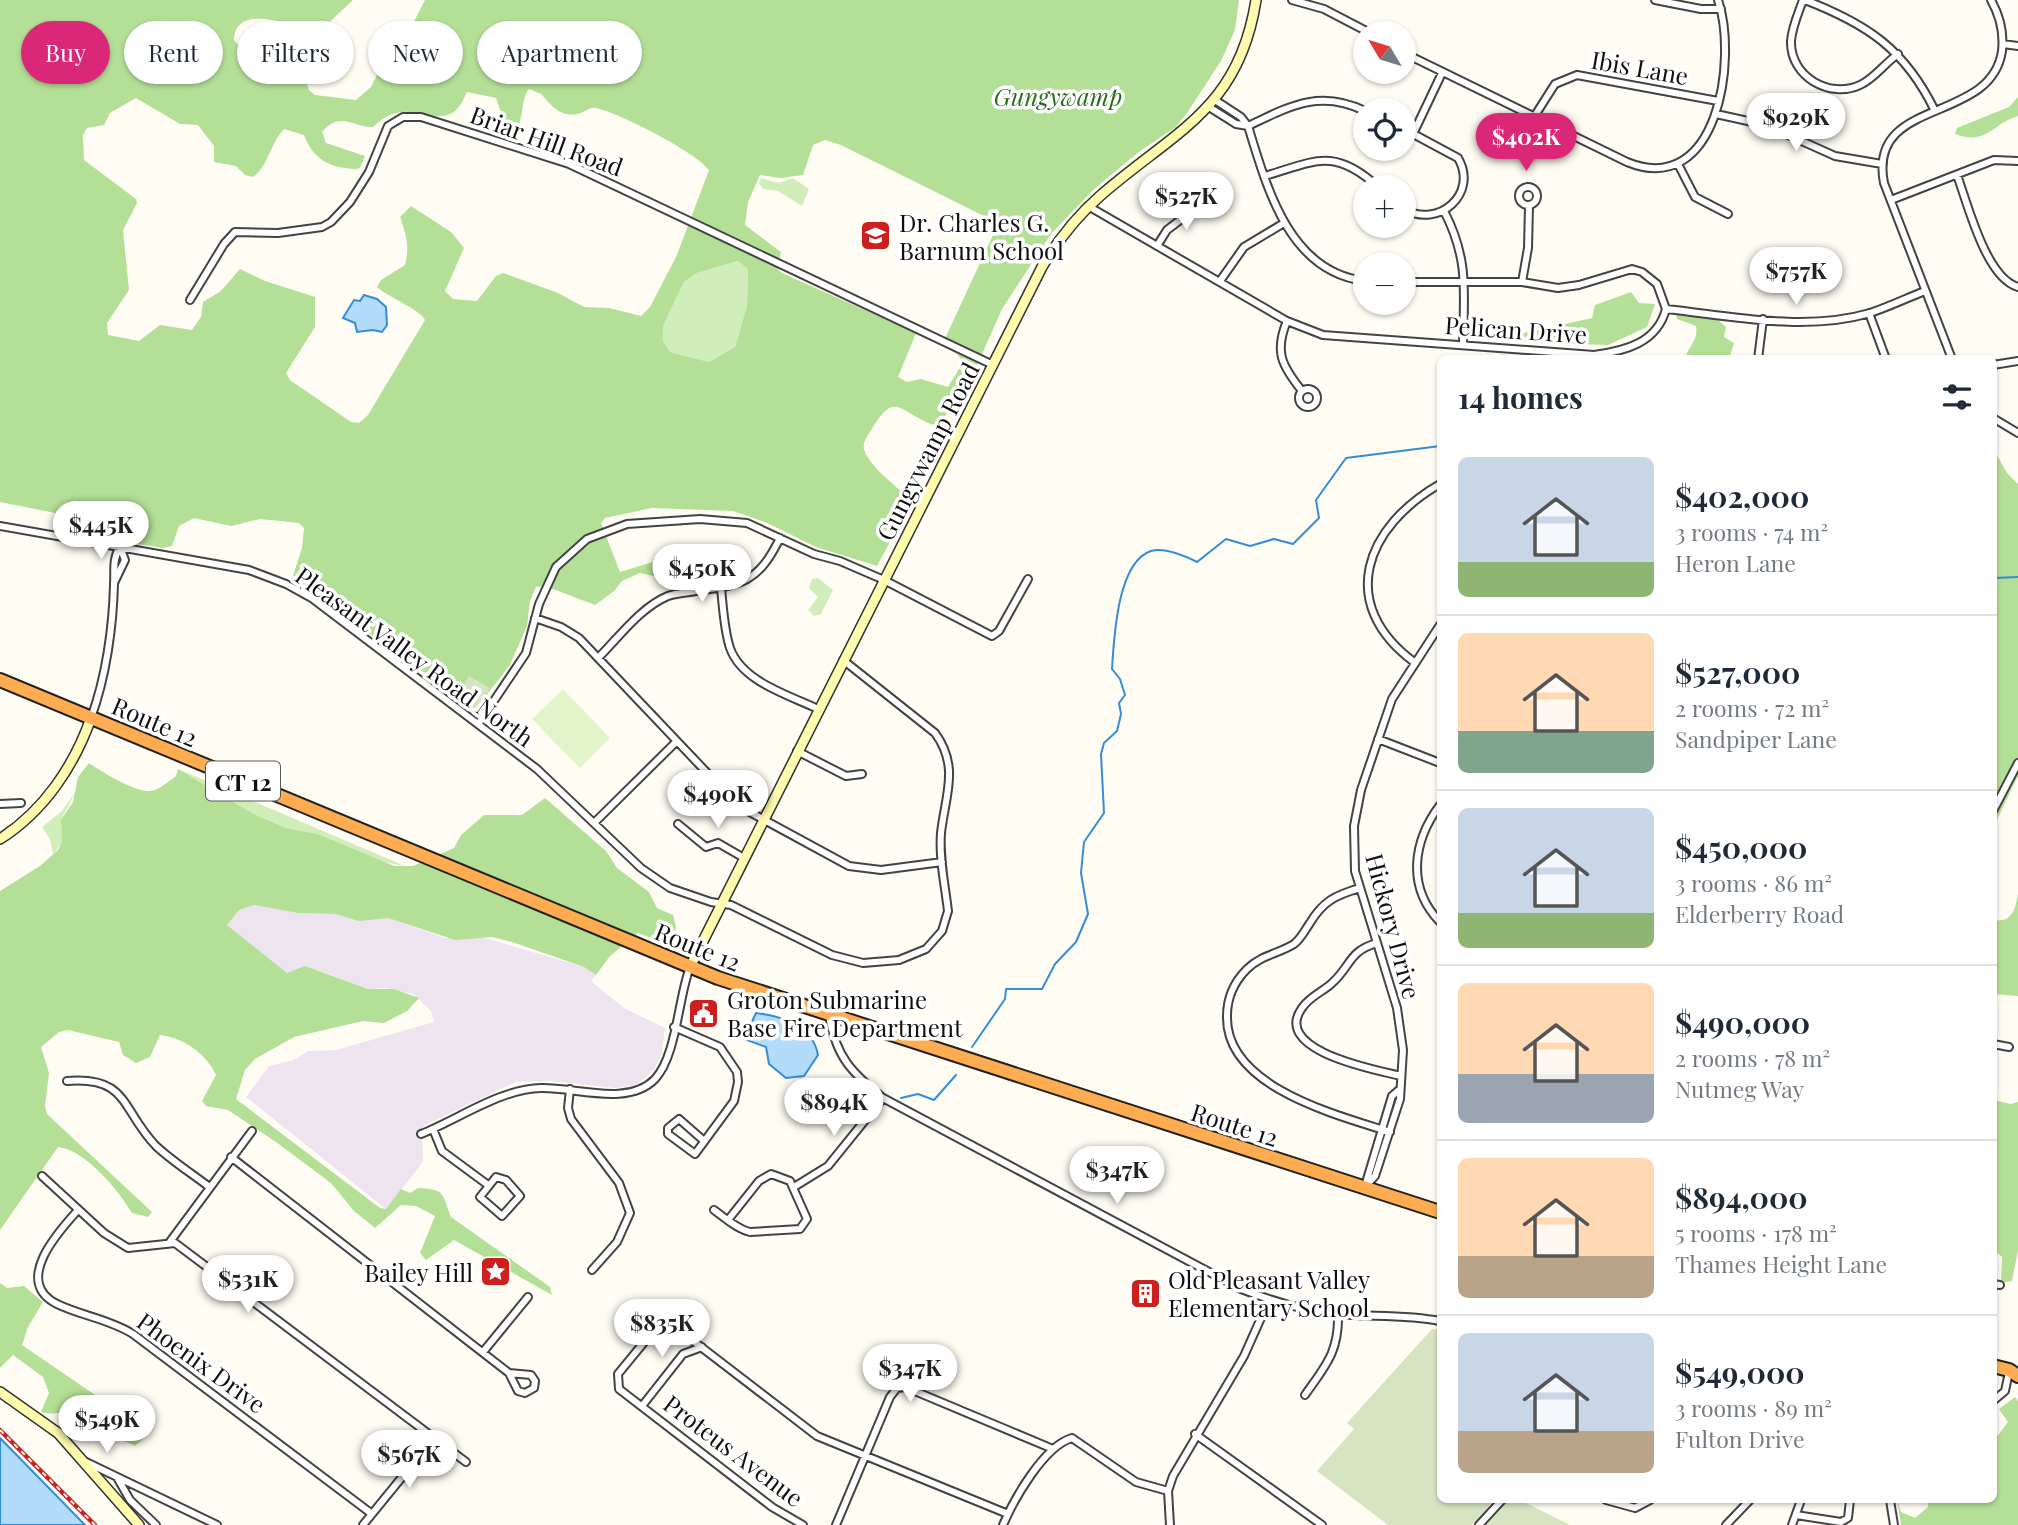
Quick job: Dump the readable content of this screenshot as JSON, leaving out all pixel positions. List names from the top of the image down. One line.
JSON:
{"streets":{"highway":["Route 12","CT 12"],"street":["Ibis Lane","Briar Hill Road","Pelican Drive","Gungywamp Road","Pleasant Valley Road North","Hickory Drive","Phoenix Drive","Proteus Avenue"]},"crossings":[["Briar Hill Road","Gungywamp Road"],["Pelican Drive","Gungywamp Road"],["Gungywamp Road","Pleasant Valley Road North"],["Gungywamp Road","Route 12"],["Route 12","Hickory Drive"]],"parks":["Gungywamp"],"places":{"school or university":["Dr. Charles G. Barnum School"],"public building":["Groton Submarine Base Fire Department"],"place":["Bailey Hill"],"building":["Old Pleasant Valley Elementary School"]},"north":"top left","page":{"map_buttons":["+","−"],"chip":["Buy","Rent","Filters","New","Apartment"],"price":["$929K","$402K","$527K","$757K","$445K","$450K","$490K","$894K","$347K","$531K","$835K","$347K","$549K","$567K"],"heading":"14 homes","list":[{"name":"$402,000","note":"3 rooms · 74 m² · Heron Lane"},{"name":"$527,000","note":"2 rooms · 72 m² · Sandpiper Lane"},{"name":"$450,000","note":"3 rooms · 86 m² · Elderberry Road"},{"name":"$490,000","note":"2 rooms · 78 m² · Nutmeg Way"},{"name":"$894,000","note":"5 rooms · 178 m² · Thames Height Lane"},{"name":"$549,000","note":"3 rooms · 89 m² · Fulton Drive"}]}}
